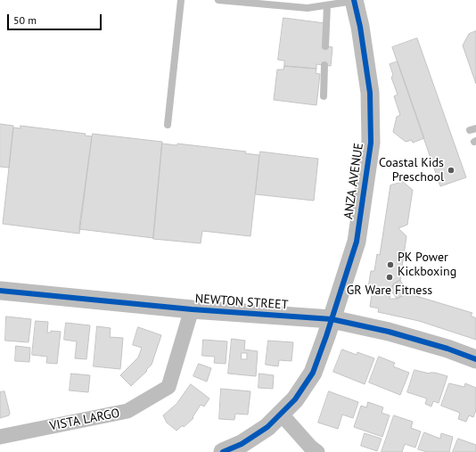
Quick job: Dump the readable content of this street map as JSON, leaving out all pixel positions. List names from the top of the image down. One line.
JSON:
{"streets":{"street":["ANZA AVENUE","NEWTON STREET","VISTA LARGO"]},"crossings":[["ANZA AVENUE","NEWTON STREET"],["NEWTON STREET","VISTA LARGO"]],"places":["Coastal Kids Preschool","PK Power Kickboxing","GR Ware Fitness"],"scale_bar":"50 m"}
